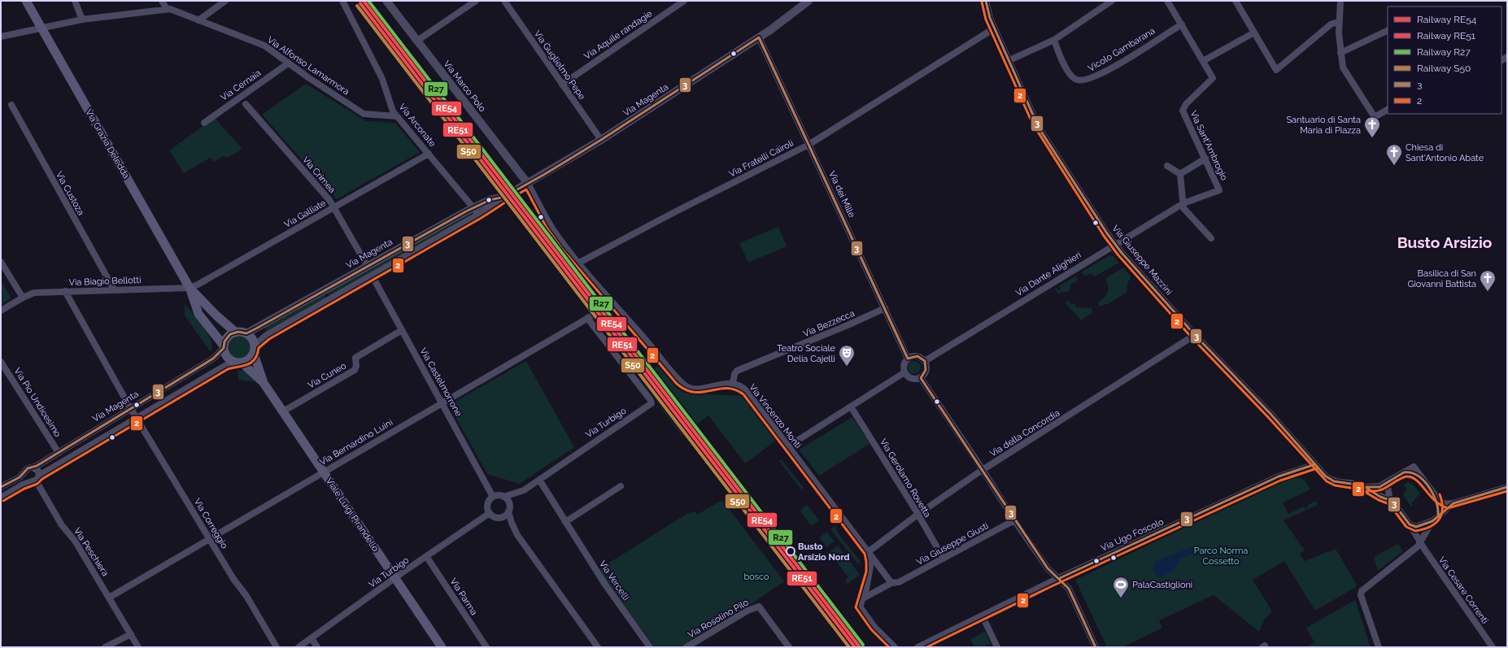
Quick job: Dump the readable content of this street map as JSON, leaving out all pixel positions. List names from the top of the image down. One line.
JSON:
{"streets":{"main road":["Via Grazia Deledda","Viale Luigi Pirandello"],"street":["Via Aquile randagie","Vicolo Gambarana","Via Guglielmo Pepe","Via Alfonso Lamarmora","Via Cernaia","Via Marco Polo","Via Magenta","Via Arconate","Via Sant'Ambrogio","Via Fratelli Cairoli","Via Crimea","Via Custoza","Via dei Mille","Via Galliate","Via Giuseppe Mazzini","Via Dante Alighieri","Via Biagio Bellotti","Via Bezzecca","Via Cuneo","Via Castelmorrone","Via Pio Undicesimo","Via Vincenzo Monti","Via Turbigo","Via della Concordia","Via Bernardino Luini","Via Gerolamo Rovetta","Via Correggio","Via Ugo Foscolo","Via Giuseppe Giusti","Via Peschiera","Via Vercelli","Via Cesare Correnti","Via Parma","Via Rosolino Pilo"]},"crossings":[["Via Aquile randagie","Via Guglielmo Pepe"],["Via Guglielmo Pepe","Via Magenta"],["Via Alfonso Lamarmora","Via Cernaia"],["Via Alfonso Lamarmora","Via Arconate"],["Via Alfonso Lamarmora","Via Grazia Deledda"],["Via Marco Polo","Via Magenta"],["Via Magenta","Via Arconate"],["Via Magenta","Via Grazia Deledda"],["Via Magenta","Via Crimea"],["Via Magenta","Via dei Mille"],["Via Magenta","Via Castelmorrone"],["Via Magenta","Via Pio Undicesimo"],["Via Magenta","Viale Luigi Pirandello"],["Via Magenta","Via Correggio"],["Via Magenta","Via Peschiera"],["Via Arconate","Via Galliate"],["Via Grazia Deledda","Via Galliate"],["Via Grazia Deledda","Via Biagio Bellotti"],["Via Grazia Deledda","Viale Luigi Pirandello"],["Via Sant'Ambrogio","Via Dante Alighieri"],["Via Fratelli Cairoli","Via dei Mille"],["Via Fratelli Cairoli","Via Giuseppe Mazzini"],["Via Crimea","Via Galliate"],["Via Custoza","Via Biagio Bellotti"],["Via dei Mille","Via Dante Alighieri"],["Via dei Mille","Via Bezzecca"],["Via Galliate","Via Biagio Bellotti"],["Via Giuseppe Mazzini","Via Dante Alighieri"],["Via Giuseppe Mazzini","Via della Concordia"],["Via Giuseppe Mazzini","Via Ugo Foscolo"],["Via Biagio Bellotti","Via Correggio"],["Via Bezzecca","Via Vincenzo Monti"],["Via Cuneo","Via Castelmorrone"],["Via Cuneo","Viale Luigi Pirandello"],["Via Castelmorrone","Via Turbigo"],["Via Castelmorrone","Via Bernardino Luini"],["Via Vincenzo Monti","Via della Concordia"],["Via Vincenzo Monti","Via Giuseppe Giusti"],["Via Turbigo","Via Bernardino Luini"],["Via Turbigo","Viale Luigi Pirandello"],["Via Turbigo","Via Vercelli"],["Via Turbigo","Via Parma"],["Via della Concordia","Via Gerolamo Rovetta"],["Via Bernardino Luini","Viale Luigi Pirandello"],["Via Bernardino Luini","Via Correggio"],["Via Bernardino Luini","Via Peschiera"],["Via Gerolamo Rovetta","Via Giuseppe Giusti"]],"districts":["Busto Arsizio"],"parks":["Parco Norma Cossetto","bosco"],"places":{"church":["Santuario di Santa Maria di Piazza","Chiesa di Sant'Antonio Abate","Basilica di San Giovanni Battista"],"theatre":["Teatro Sociale Delia Cajelli"],"other":["Busto Arsizio Nord"],"sports":["PalaCastiglioni"]},"lines":["rail line RE54","rail line R27","transit line 3","transit line 2","rail line RE51","rail line S50"],"legend":["Railway RE54","Railway RE51","Railway R27","Railway S50","3","2"]}
